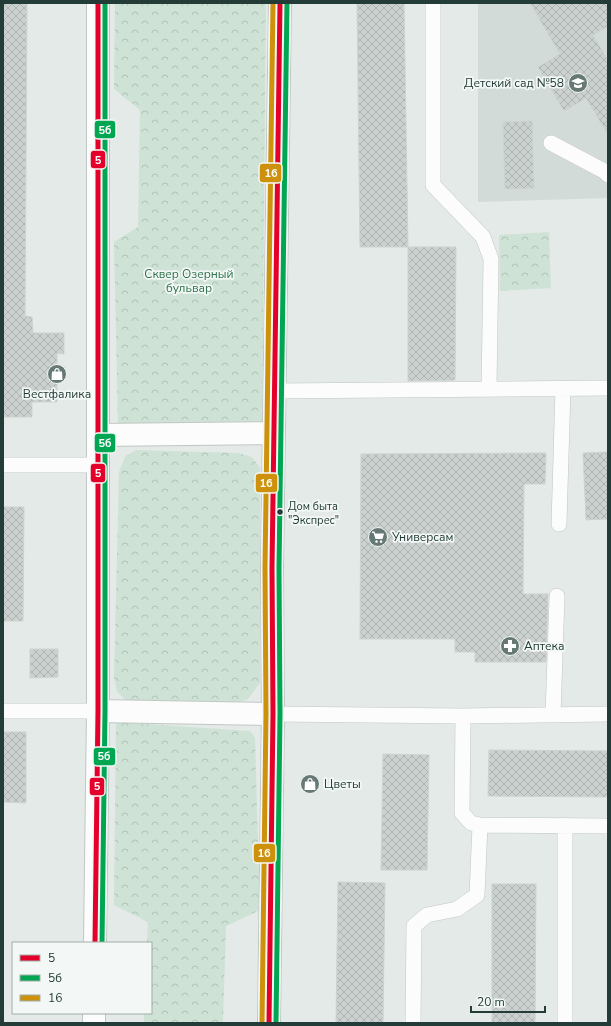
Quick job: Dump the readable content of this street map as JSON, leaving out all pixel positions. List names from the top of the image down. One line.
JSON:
{"parks":["Сквер Озерный бульвар"],"places":{"school or university":["Детский сад №58"],"shop":["Вестфалика","Цветы"],"other":["Дом быта \"Экспрес\""],"supermarket":["Универсам"],"pharmacy":["Аптека"]},"lines":["transit line 5","transit line 5б","transit line 16"],"legend":["5","5б","16"],"scale_bar":"20 m"}
